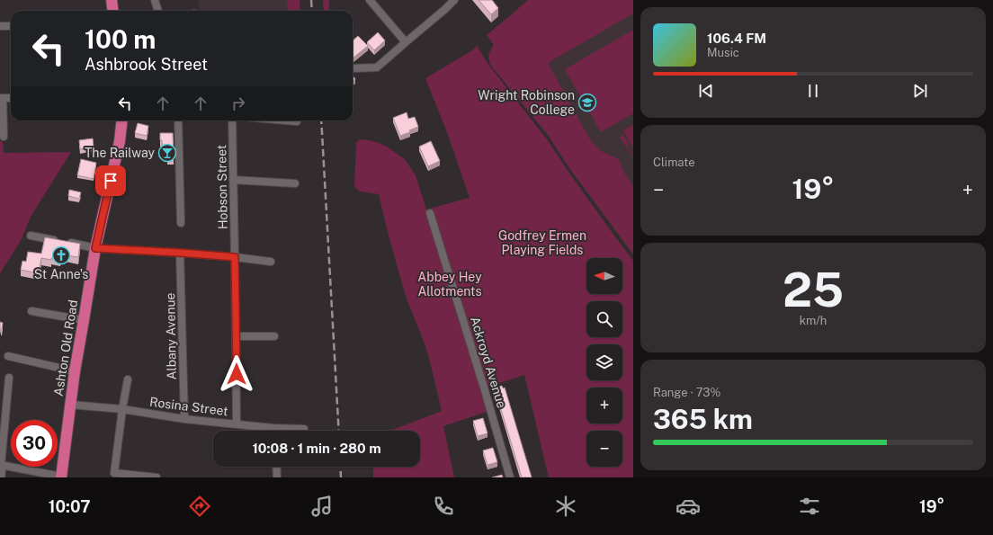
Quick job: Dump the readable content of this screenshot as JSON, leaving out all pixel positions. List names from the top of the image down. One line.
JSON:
{"streets":{"highway":["Ashton Old Road"],"street":["Hobson Street","Albany Avenue","Ackroyd Avenue","Rosina Street"]},"crossings":[["Hobson Street","Rosina Street"],["Albany Avenue","Rosina Street"],["Ashton Old Road","Rosina Street"]],"parks":["Godfrey Ermen Playing Fields","Abbey Hey Allotments"],"places":{"school or university":["Wright Robinson College"],"bar":["The Railway"],"church":["St Anne's"]},"north":"left","page":{"turn":["100 m","Ashbrook Street"],"song":["106.4 FM","Music"],"tile":["Climate",["25","km/h"],["Range · 73%","365 km"]],"heat":["−","19°","+"],"map_buttons":["+","−"],"limit":"30","trip":"10:08 · 1 min · 280 m","tabs":["10:07","19°"]}}
